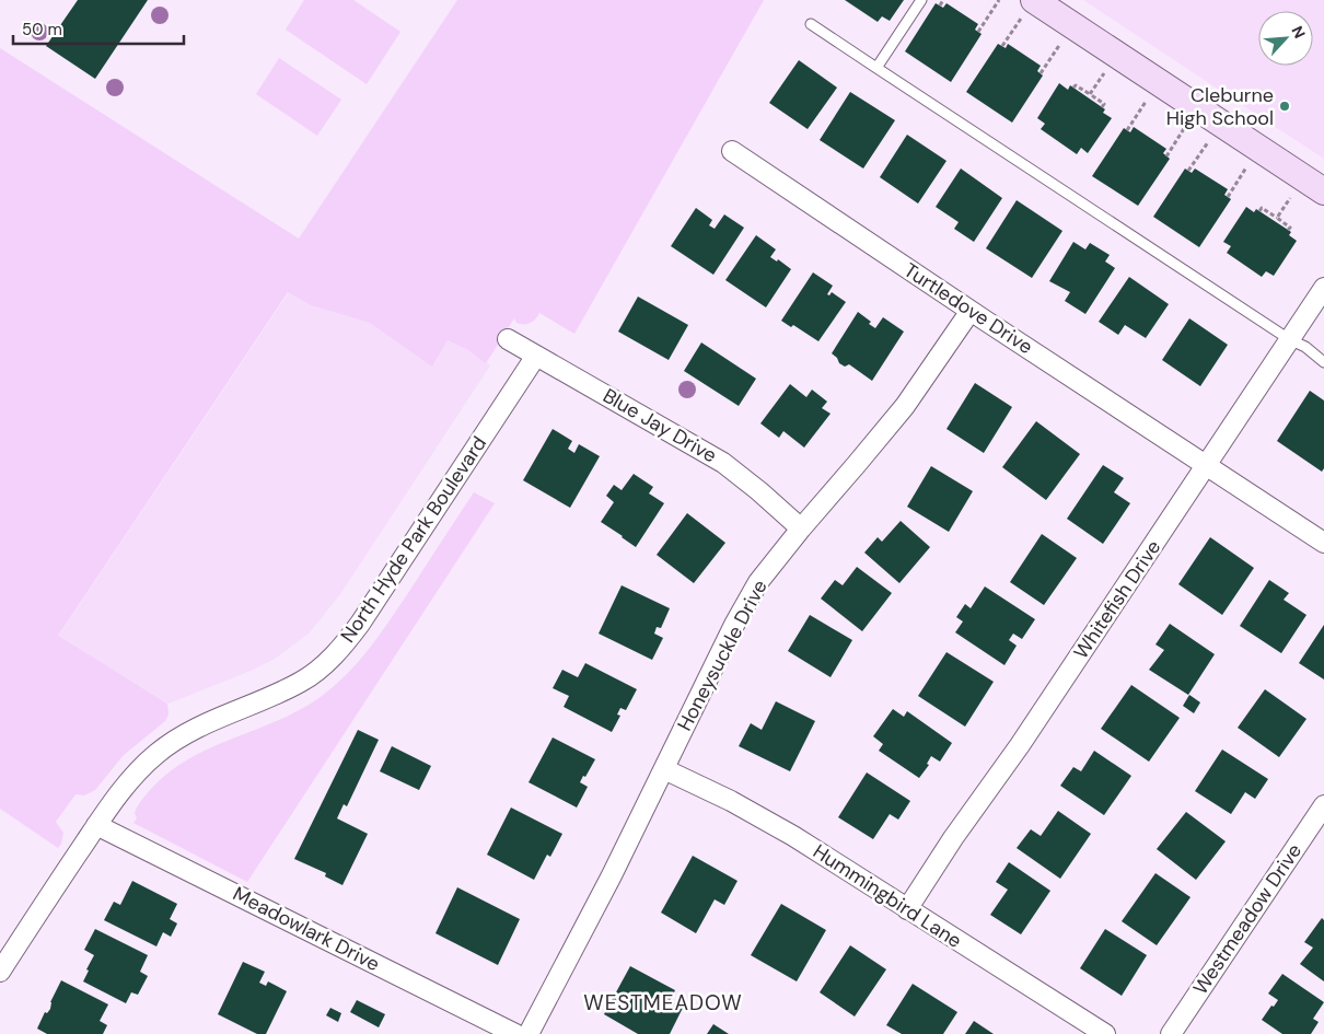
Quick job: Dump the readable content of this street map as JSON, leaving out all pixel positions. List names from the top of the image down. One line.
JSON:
{"streets":{"street":["Turtledove Drive","Blue Jay Drive","North Hyde Park Boulevard","Whitefish Drive","Honeysuckle Drive","Hummingbird Lane","Westmeadow Drive","Meadowlark Drive"]},"crossings":[["Turtledove Drive","Whitefish Drive"],["Turtledove Drive","Honeysuckle Drive"],["Blue Jay Drive","North Hyde Park Boulevard"],["Blue Jay Drive","Honeysuckle Drive"],["North Hyde Park Boulevard","Meadowlark Drive"],["Whitefish Drive","Hummingbird Lane"],["Honeysuckle Drive","Hummingbird Lane"]],"districts":["WESTMEADOW"],"places":["Cleburne High School"],"scale_bar":"50 m","north":"top right"}
